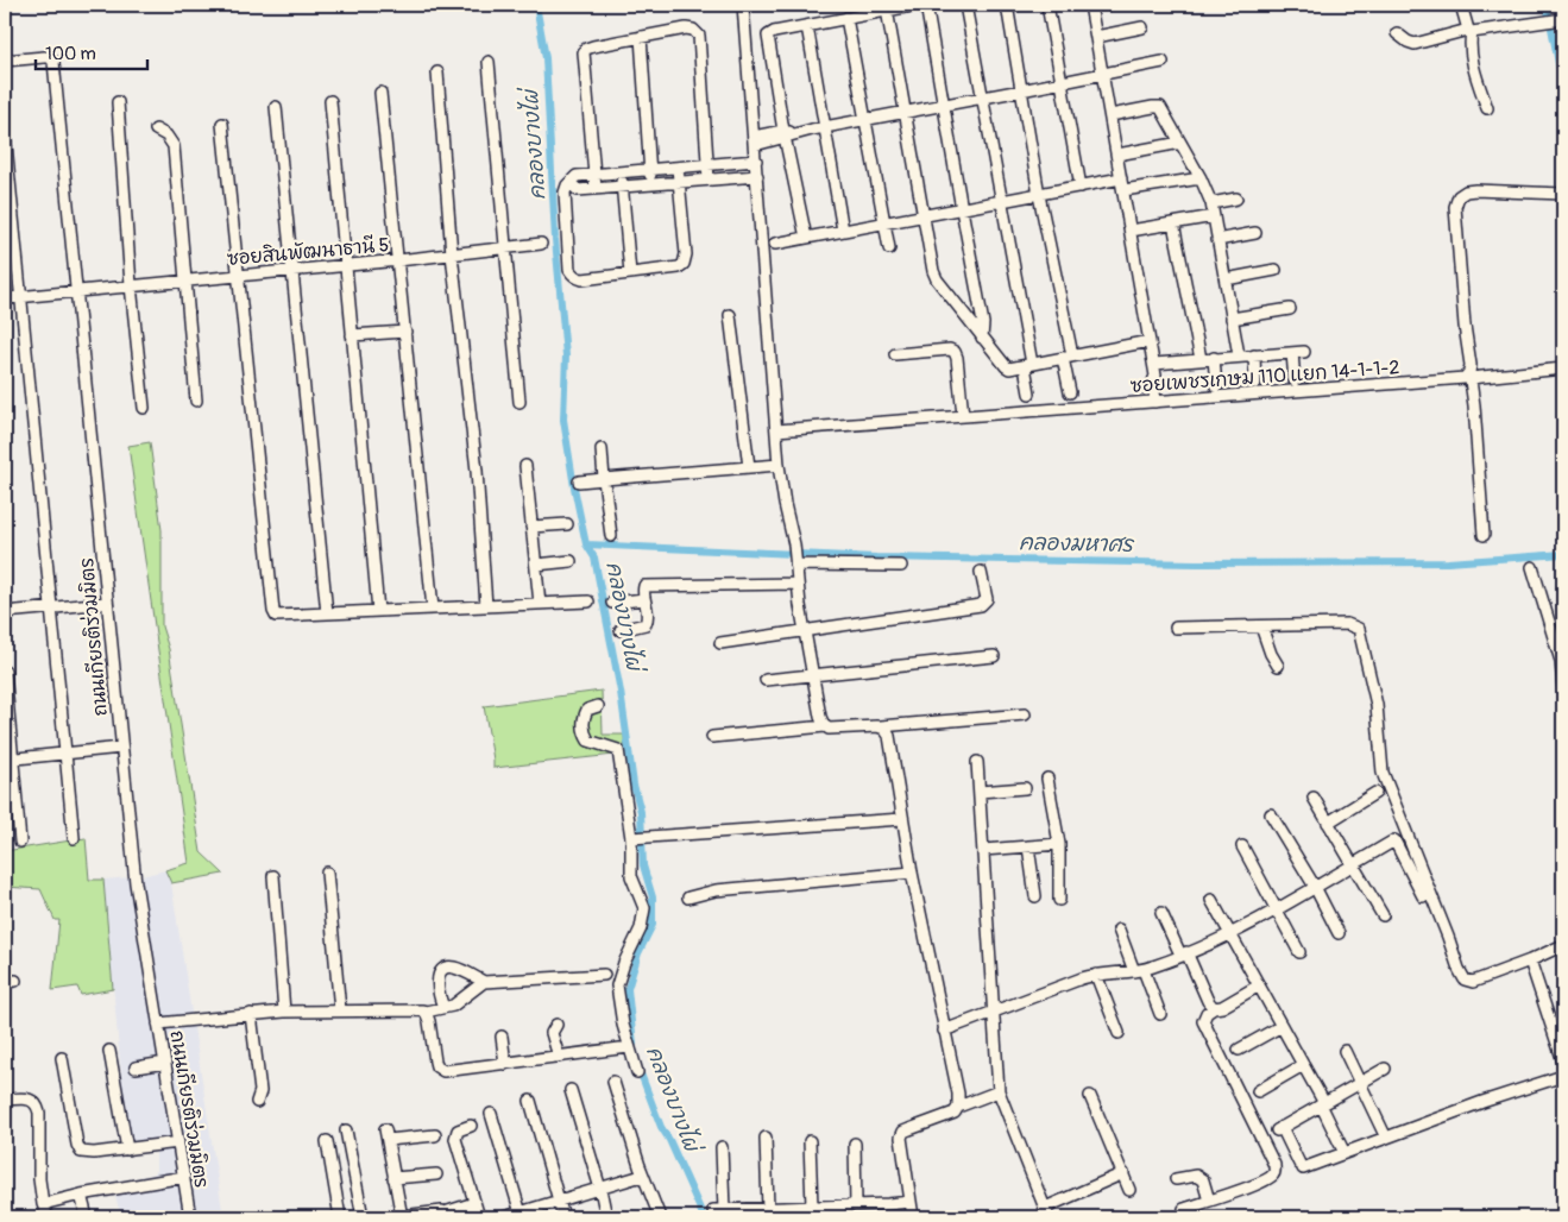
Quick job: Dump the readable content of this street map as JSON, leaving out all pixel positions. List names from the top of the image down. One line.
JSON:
{"streets":{"street":["ซอยสินพัฒนาธานี 5","ซอยเพชรเกษม 110 แยก 14-1-1-2","ถนนเกียรติร่วมมิตร"]},"crossings":[["ซอยสินพัฒนาธานี 5","ถนนเกียรติร่วมมิตร"]],"water":["คลองบางไผ่","คลองมหาศร"],"scale_bar":"100 m"}
